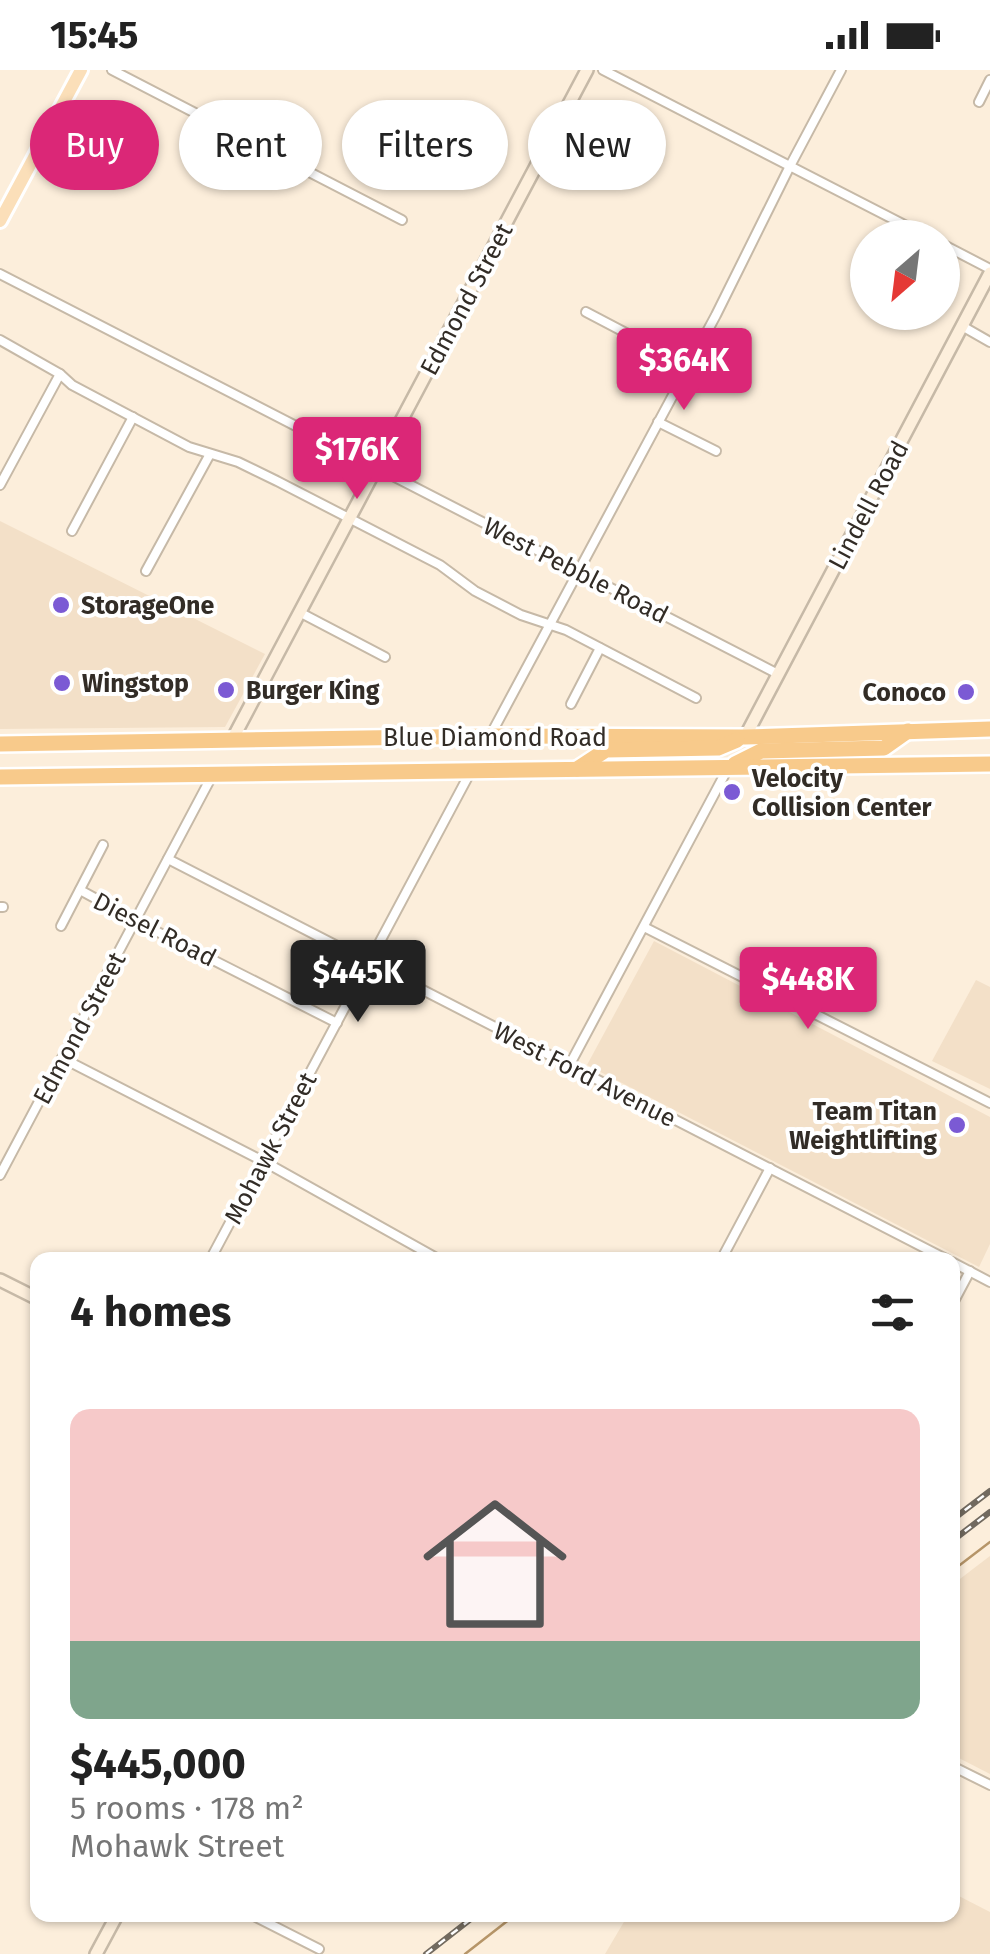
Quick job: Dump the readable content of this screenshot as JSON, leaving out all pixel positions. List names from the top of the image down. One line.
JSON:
{"streets":{"highway":["Blue Diamond Road"],"street":["Edmond Street","Lindell Road","West Pebble Road","Diesel Road","West Ford Avenue","Mohawk Street"]},"crossings":[["Edmond Street","West Pebble Road"],["Edmond Street","Blue Diamond Road"],["Edmond Street","Diesel Road"],["Edmond Street","West Ford Avenue"],["Lindell Road","West Pebble Road"],["Lindell Road","Blue Diamond Road"],["Blue Diamond Road","Mohawk Street"],["Diesel Road","Mohawk Street"],["West Ford Avenue","Mohawk Street"]],"places":["StorageOne","Wingstop","Burger King","Conoco","Velocity Collision Center","Team Titan Weightlifting"],"north":"bottom left","page":{"status":"15:45","chip":["Buy","Rent","Filters","New"],"price":["$364K","$176K","$445K","$448K"],"heading":"4 homes","list":[{"name":"$445,000","note":"5 rooms · 178 m² · Mohawk Street"}]}}
